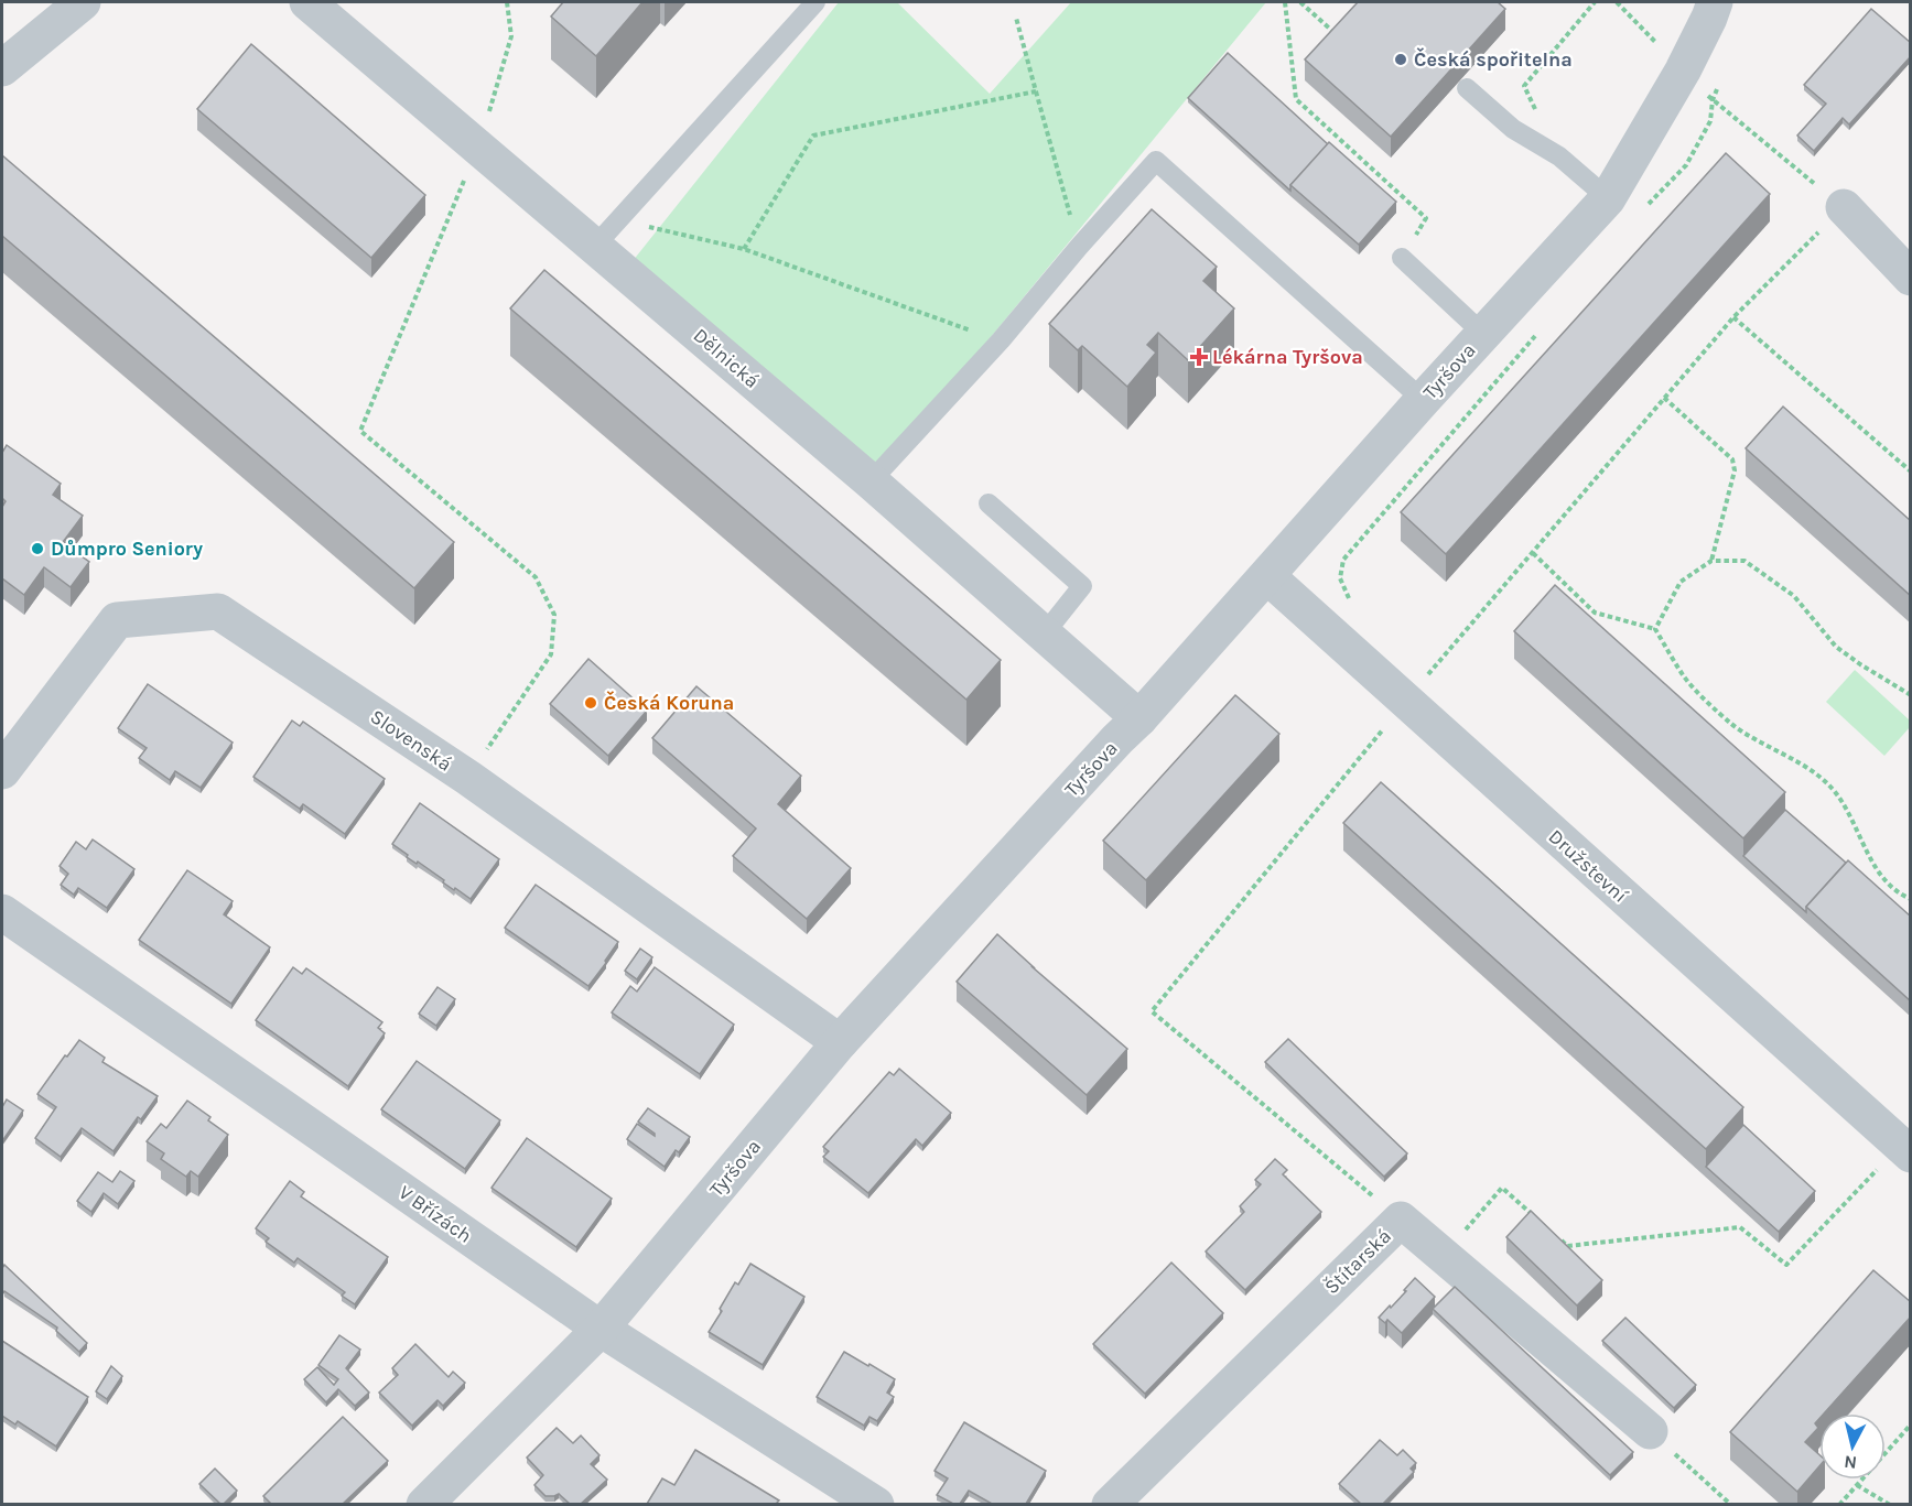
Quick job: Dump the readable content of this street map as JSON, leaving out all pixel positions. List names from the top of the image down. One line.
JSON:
{"streets":{"street":["Dělnická","Tyršova","Slovenská","Družstevní","V Břízách","Štítarská"]},"crossings":[["Dělnická","Tyršova"],["Tyršova","Slovenská"],["Tyršova","Družstevní"],["Tyršova","V Břízách"]],"places":{"other":["Česká spořitelna","Důmpro Seniory","Česká Koruna"],"health":["Lékárna Tyršova"]},"north":"bottom"}
